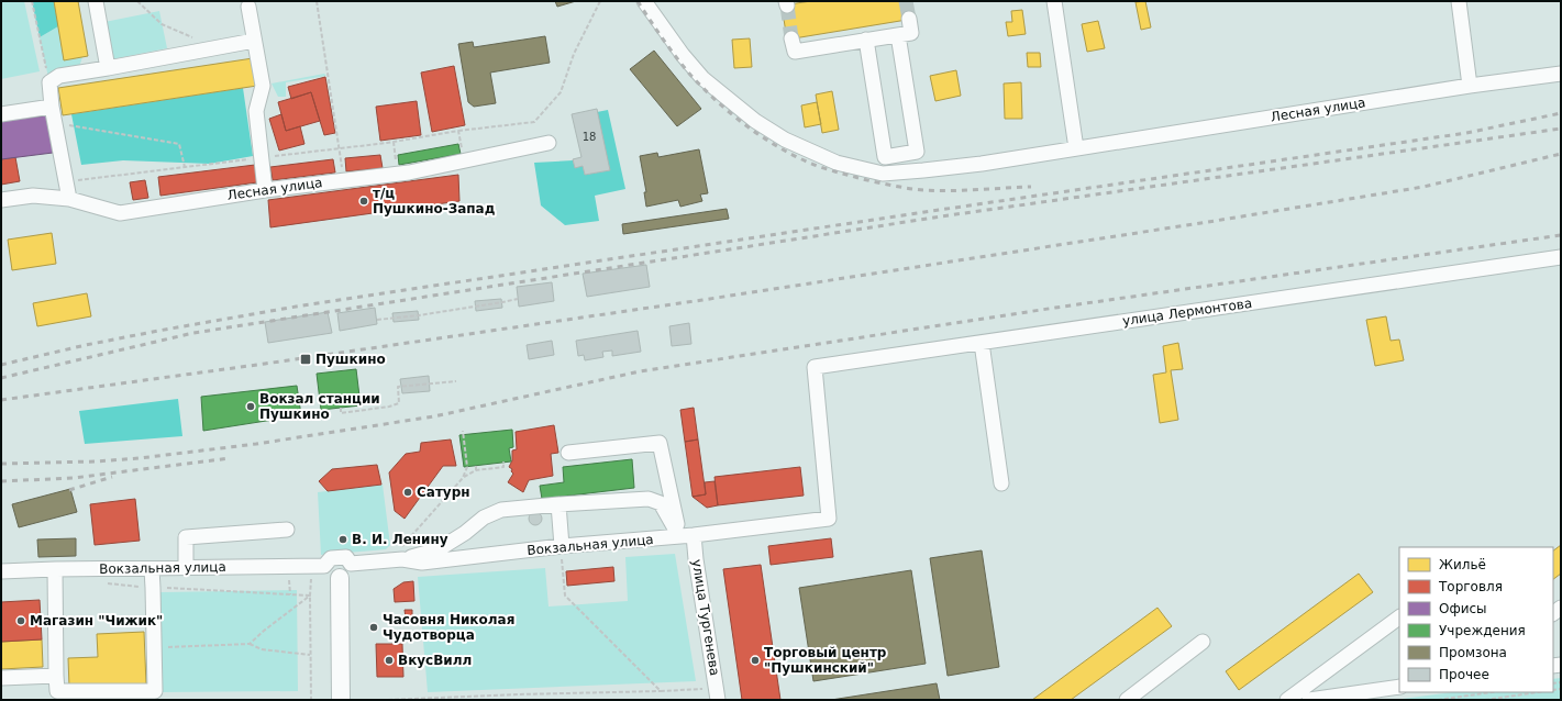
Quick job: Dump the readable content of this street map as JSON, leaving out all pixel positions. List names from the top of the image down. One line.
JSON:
{"streets":{"street":["Лесная улица","улица Лермонтова","Вокзальная улица","улица Тургенева"]},"crossings":[["улица Лермонтова","Вокзальная улица"],["Вокзальная улица","улица Тургенева"]],"places":{"other":["т/ц Пушкино-Запад","Вокзал станции Пушкино","Сатурн","В. И. Ленину","Магазин \"Чижик\"","Часовня Николая Чудотворца","ВкусВилл","Торговый центр \"Пушкинский\""],"transit":["Пушкино"]},"house_numbers":["18"],"legend":["Жильё","Торговля","Офисы","Учреждения","Промзона","Прочее"]}
